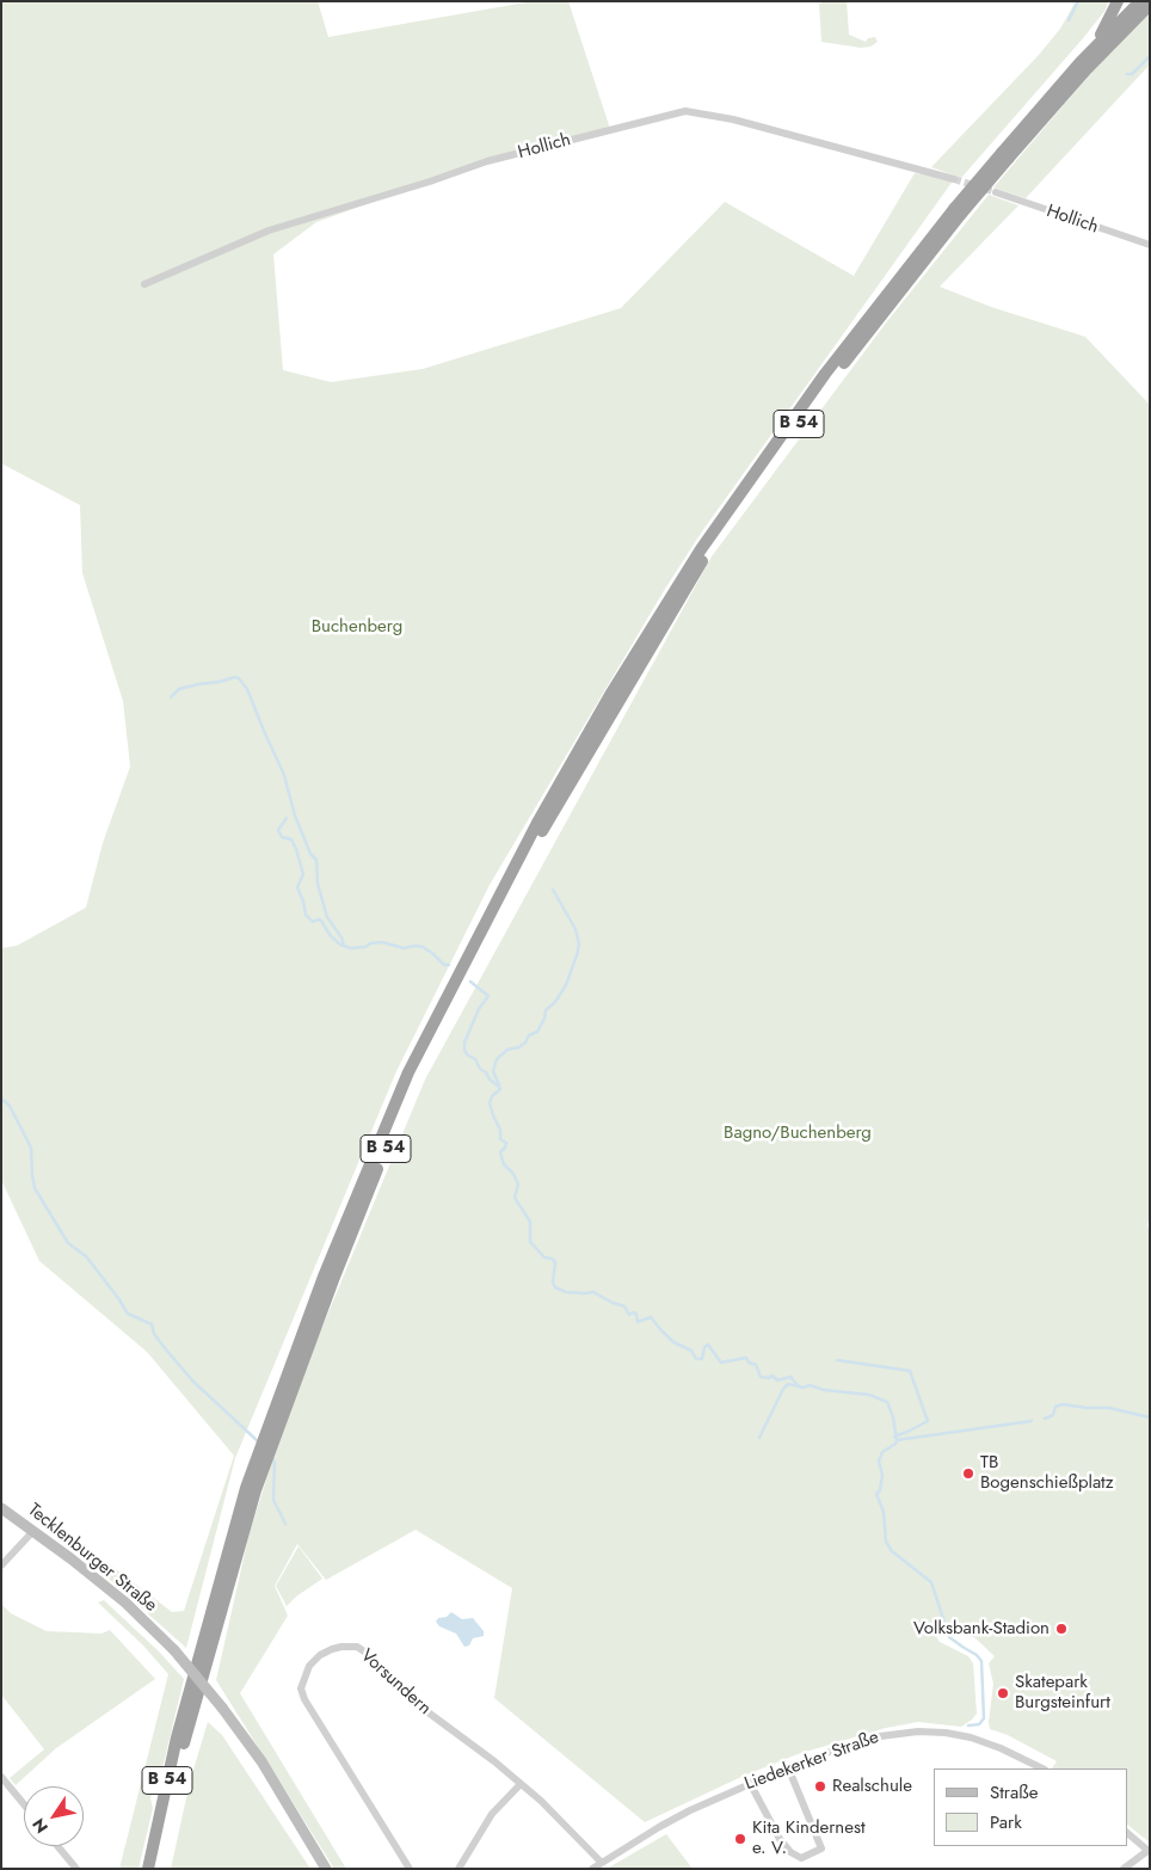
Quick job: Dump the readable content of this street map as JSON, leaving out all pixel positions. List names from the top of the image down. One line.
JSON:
{"streets":{"highway":["B 54"],"main road":["Tecklenburger Straße"],"street":["Hollich","Vorsundern","Liedekerker Straße"]},"crossings":[["Vorsundern","Liedekerker Straße"]],"parks":["Buchenberg","Bagno/Buchenberg"],"places":["TB Bogenschießplatz","Volksbank-Stadion","Skatepark Burgsteinfurt","Realschule","Kita Kindernest e. V."],"legend":["Straße","Park"],"north":"bottom left"}
